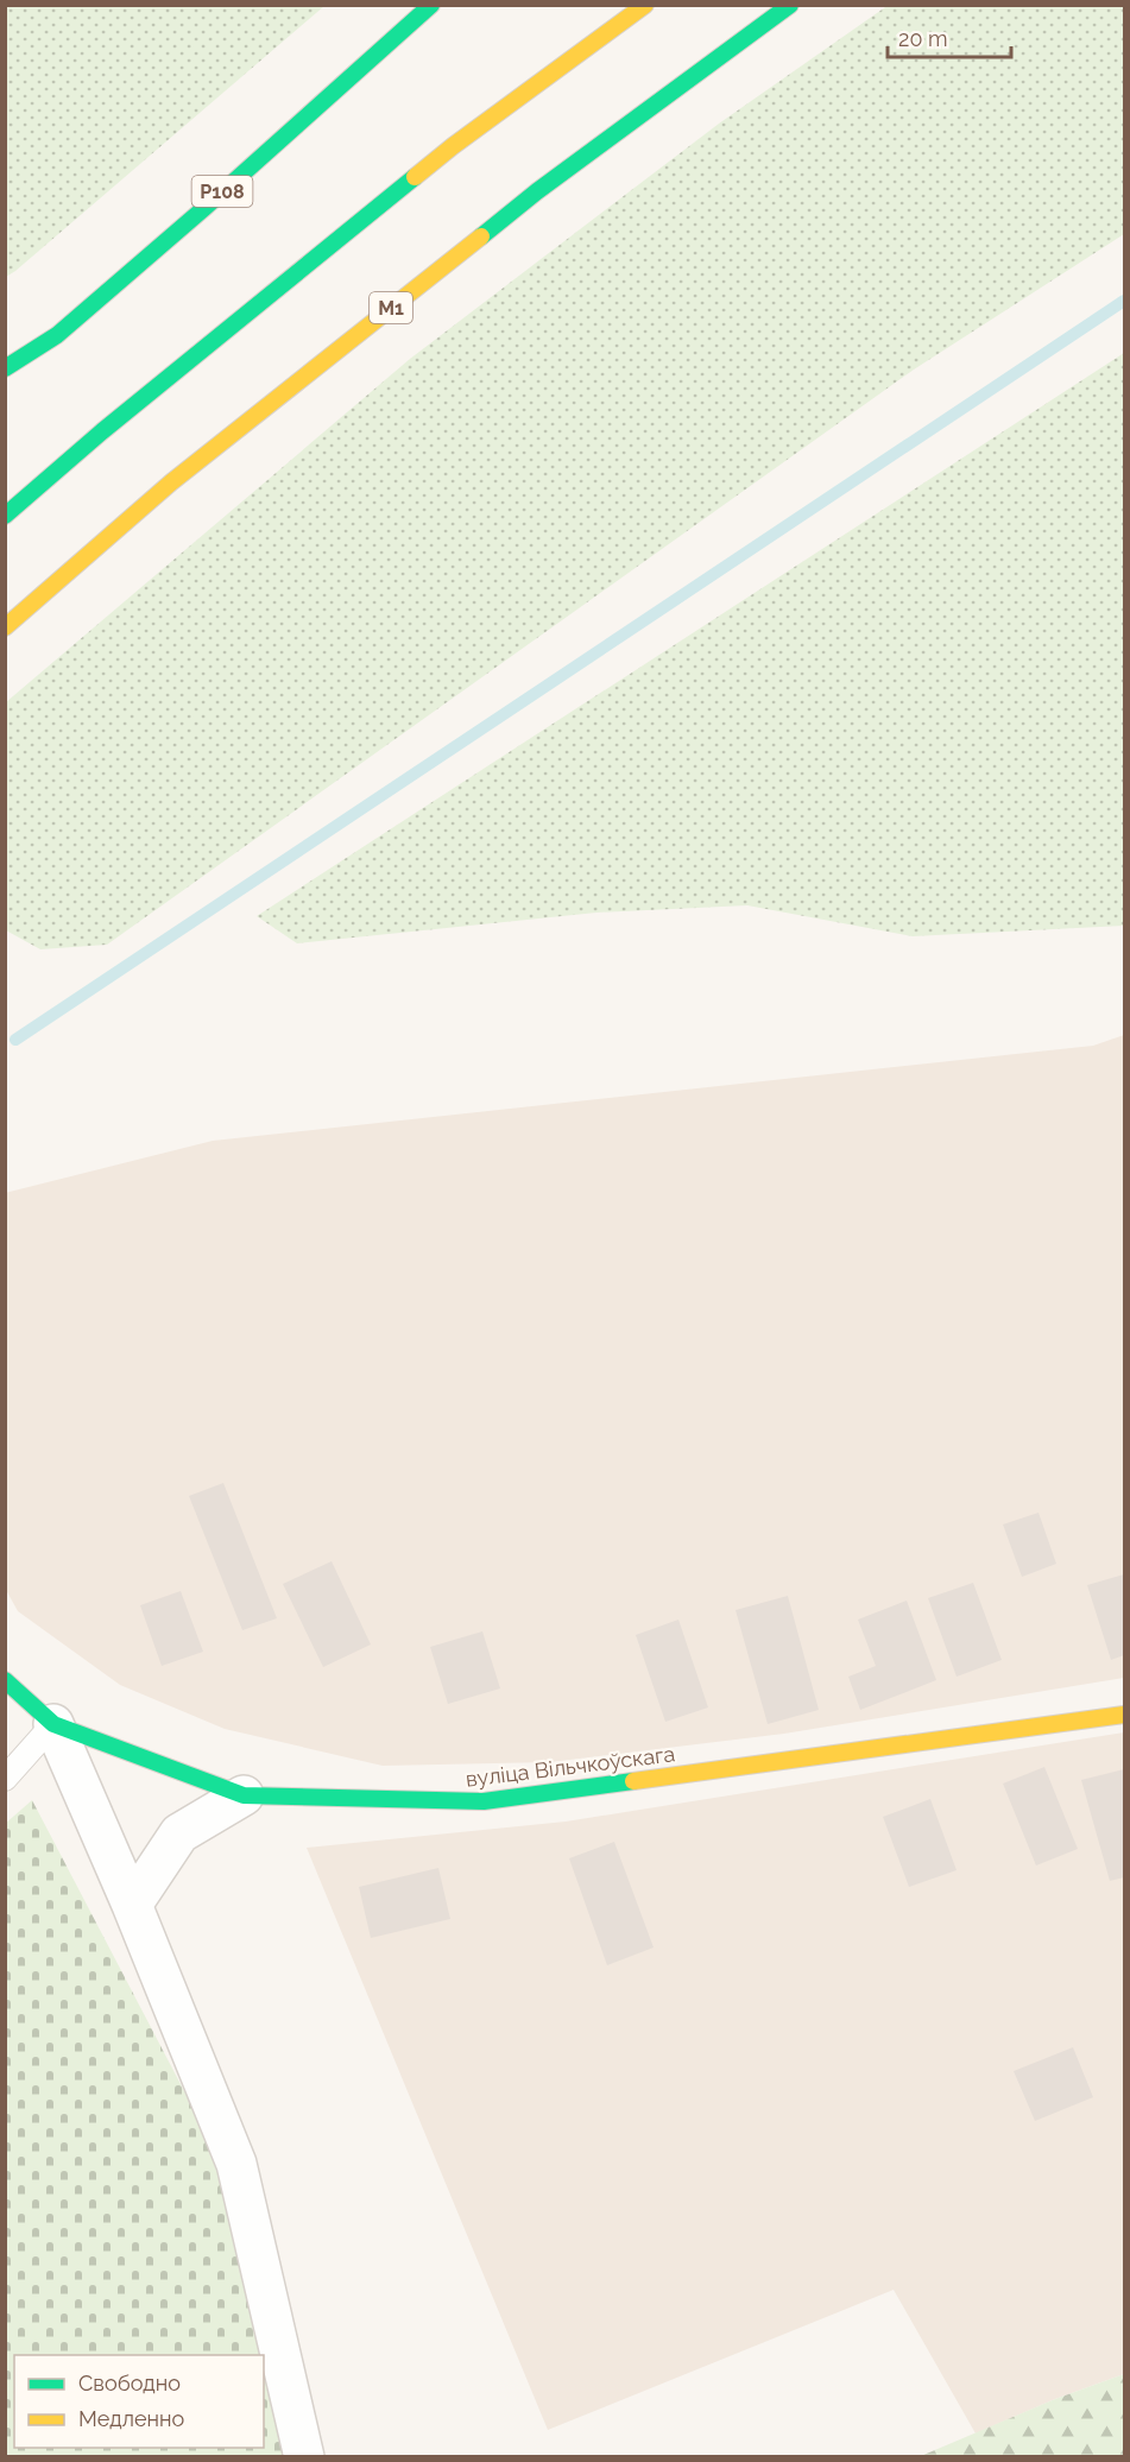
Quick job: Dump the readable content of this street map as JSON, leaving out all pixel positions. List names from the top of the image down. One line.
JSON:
{"streets":{"main road":["Р108","М1","вуліца Вільчкоўскага"]},"legend":["Свободно","Медленно"],"scale_bar":"20 m"}
